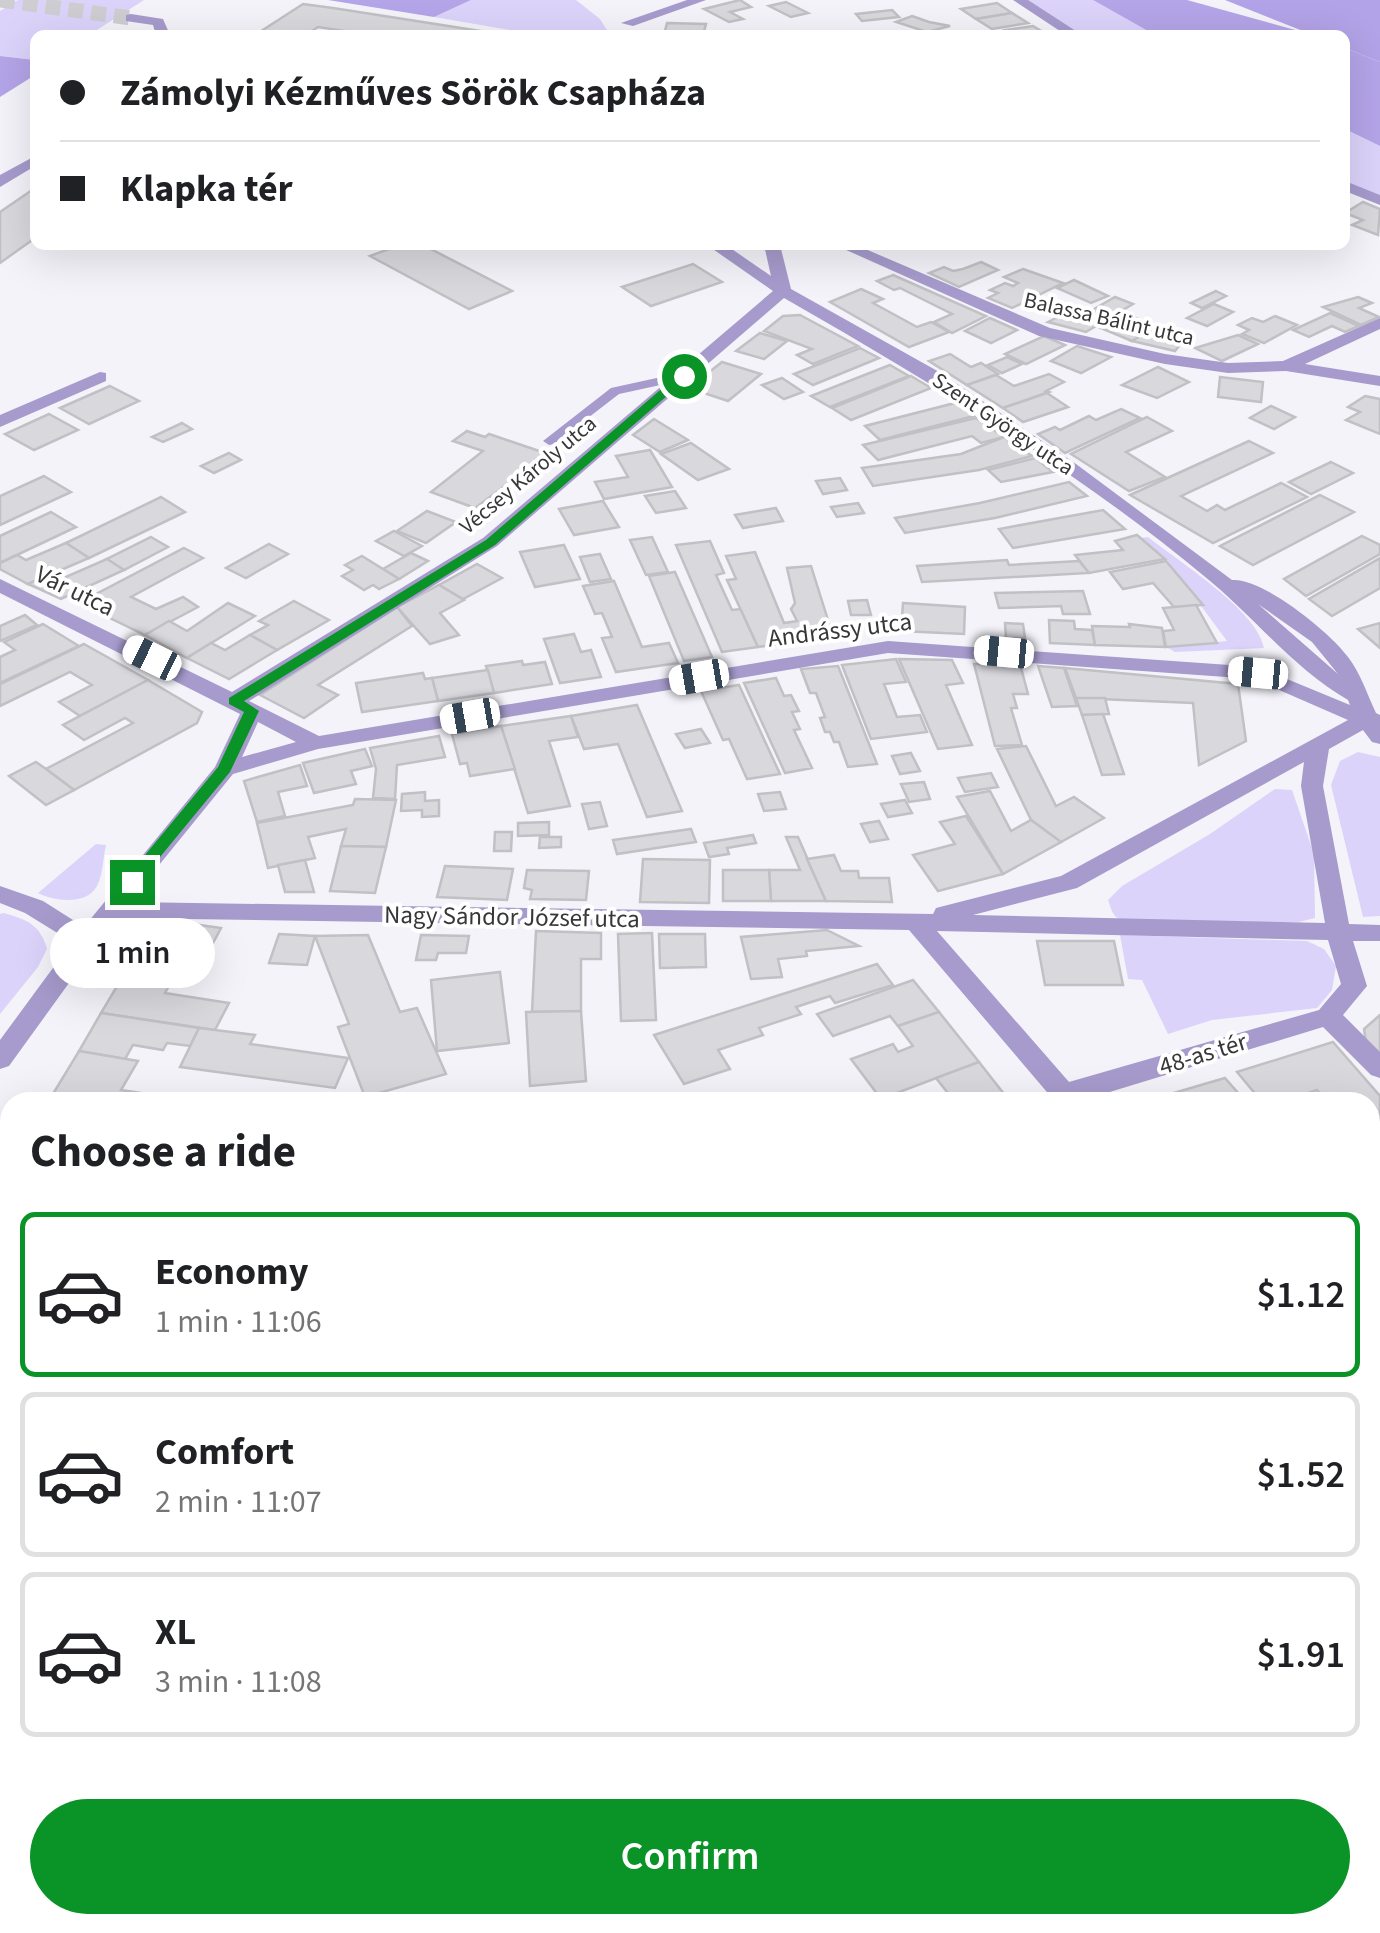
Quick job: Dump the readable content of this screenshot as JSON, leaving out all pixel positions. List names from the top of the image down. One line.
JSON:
{"streets":{"street":["Balassa Bálint utca","Szent György utca","Vécsey Károly utca","Vár utca","Andrássy utca","Nagy Sándor József utca","48-as tér"]},"crossings":[["Szent György utca","Vécsey Károly utca"],["Szent György utca","Andrássy utca"],["Vécsey Károly utca","Vár utca"],["Vár utca","Andrássy utca"],["Nagy Sándor József utca","48-as tér"]],"page":{"banner":["Zámolyi Kézműves Sörök Csapháza","Klapka tér"],"bubble":"1 min","heading":"Choose a ride","list":[{"name":"Economy","note":"1 min · 11:06","value":"$1.12"},{"name":"Comfort","note":"2 min · 11:07","value":"$1.52"},{"name":"XL","note":"3 min · 11:08","value":"$1.91"}],"buttons":"Confirm"}}
